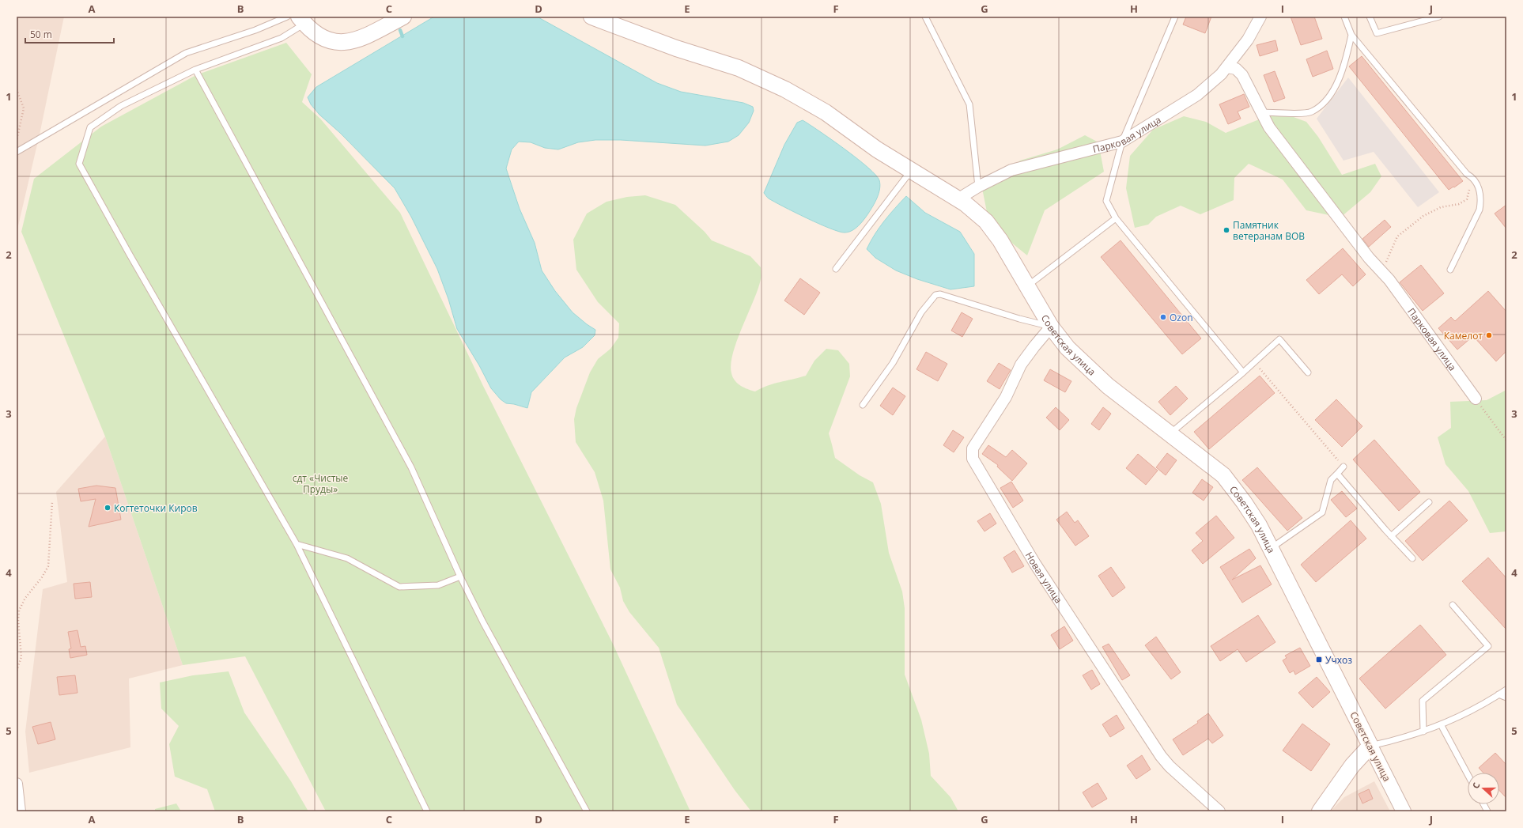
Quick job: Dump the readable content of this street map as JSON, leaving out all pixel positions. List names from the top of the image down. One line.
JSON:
{"streets":{"main road":["Советская улица"],"street":["Парковая улица","Новая улица"]},"crossings":[["Парковая улица","Советская улица"],["Советская улица","Новая улица"]],"parks":["сдт «Чистые Пруды»"],"places":{"other":["Памятник ветеранам ВОВ","Ozon","Камелот","Когтеточки Киров"],"transit":["Учхоз"]},"scale_bar":"50 m","north":"left","grid":{"columns":["A","B","C","D","E","F","G","H","I","J"],"rows":["1","2","3","4","5"]}}
